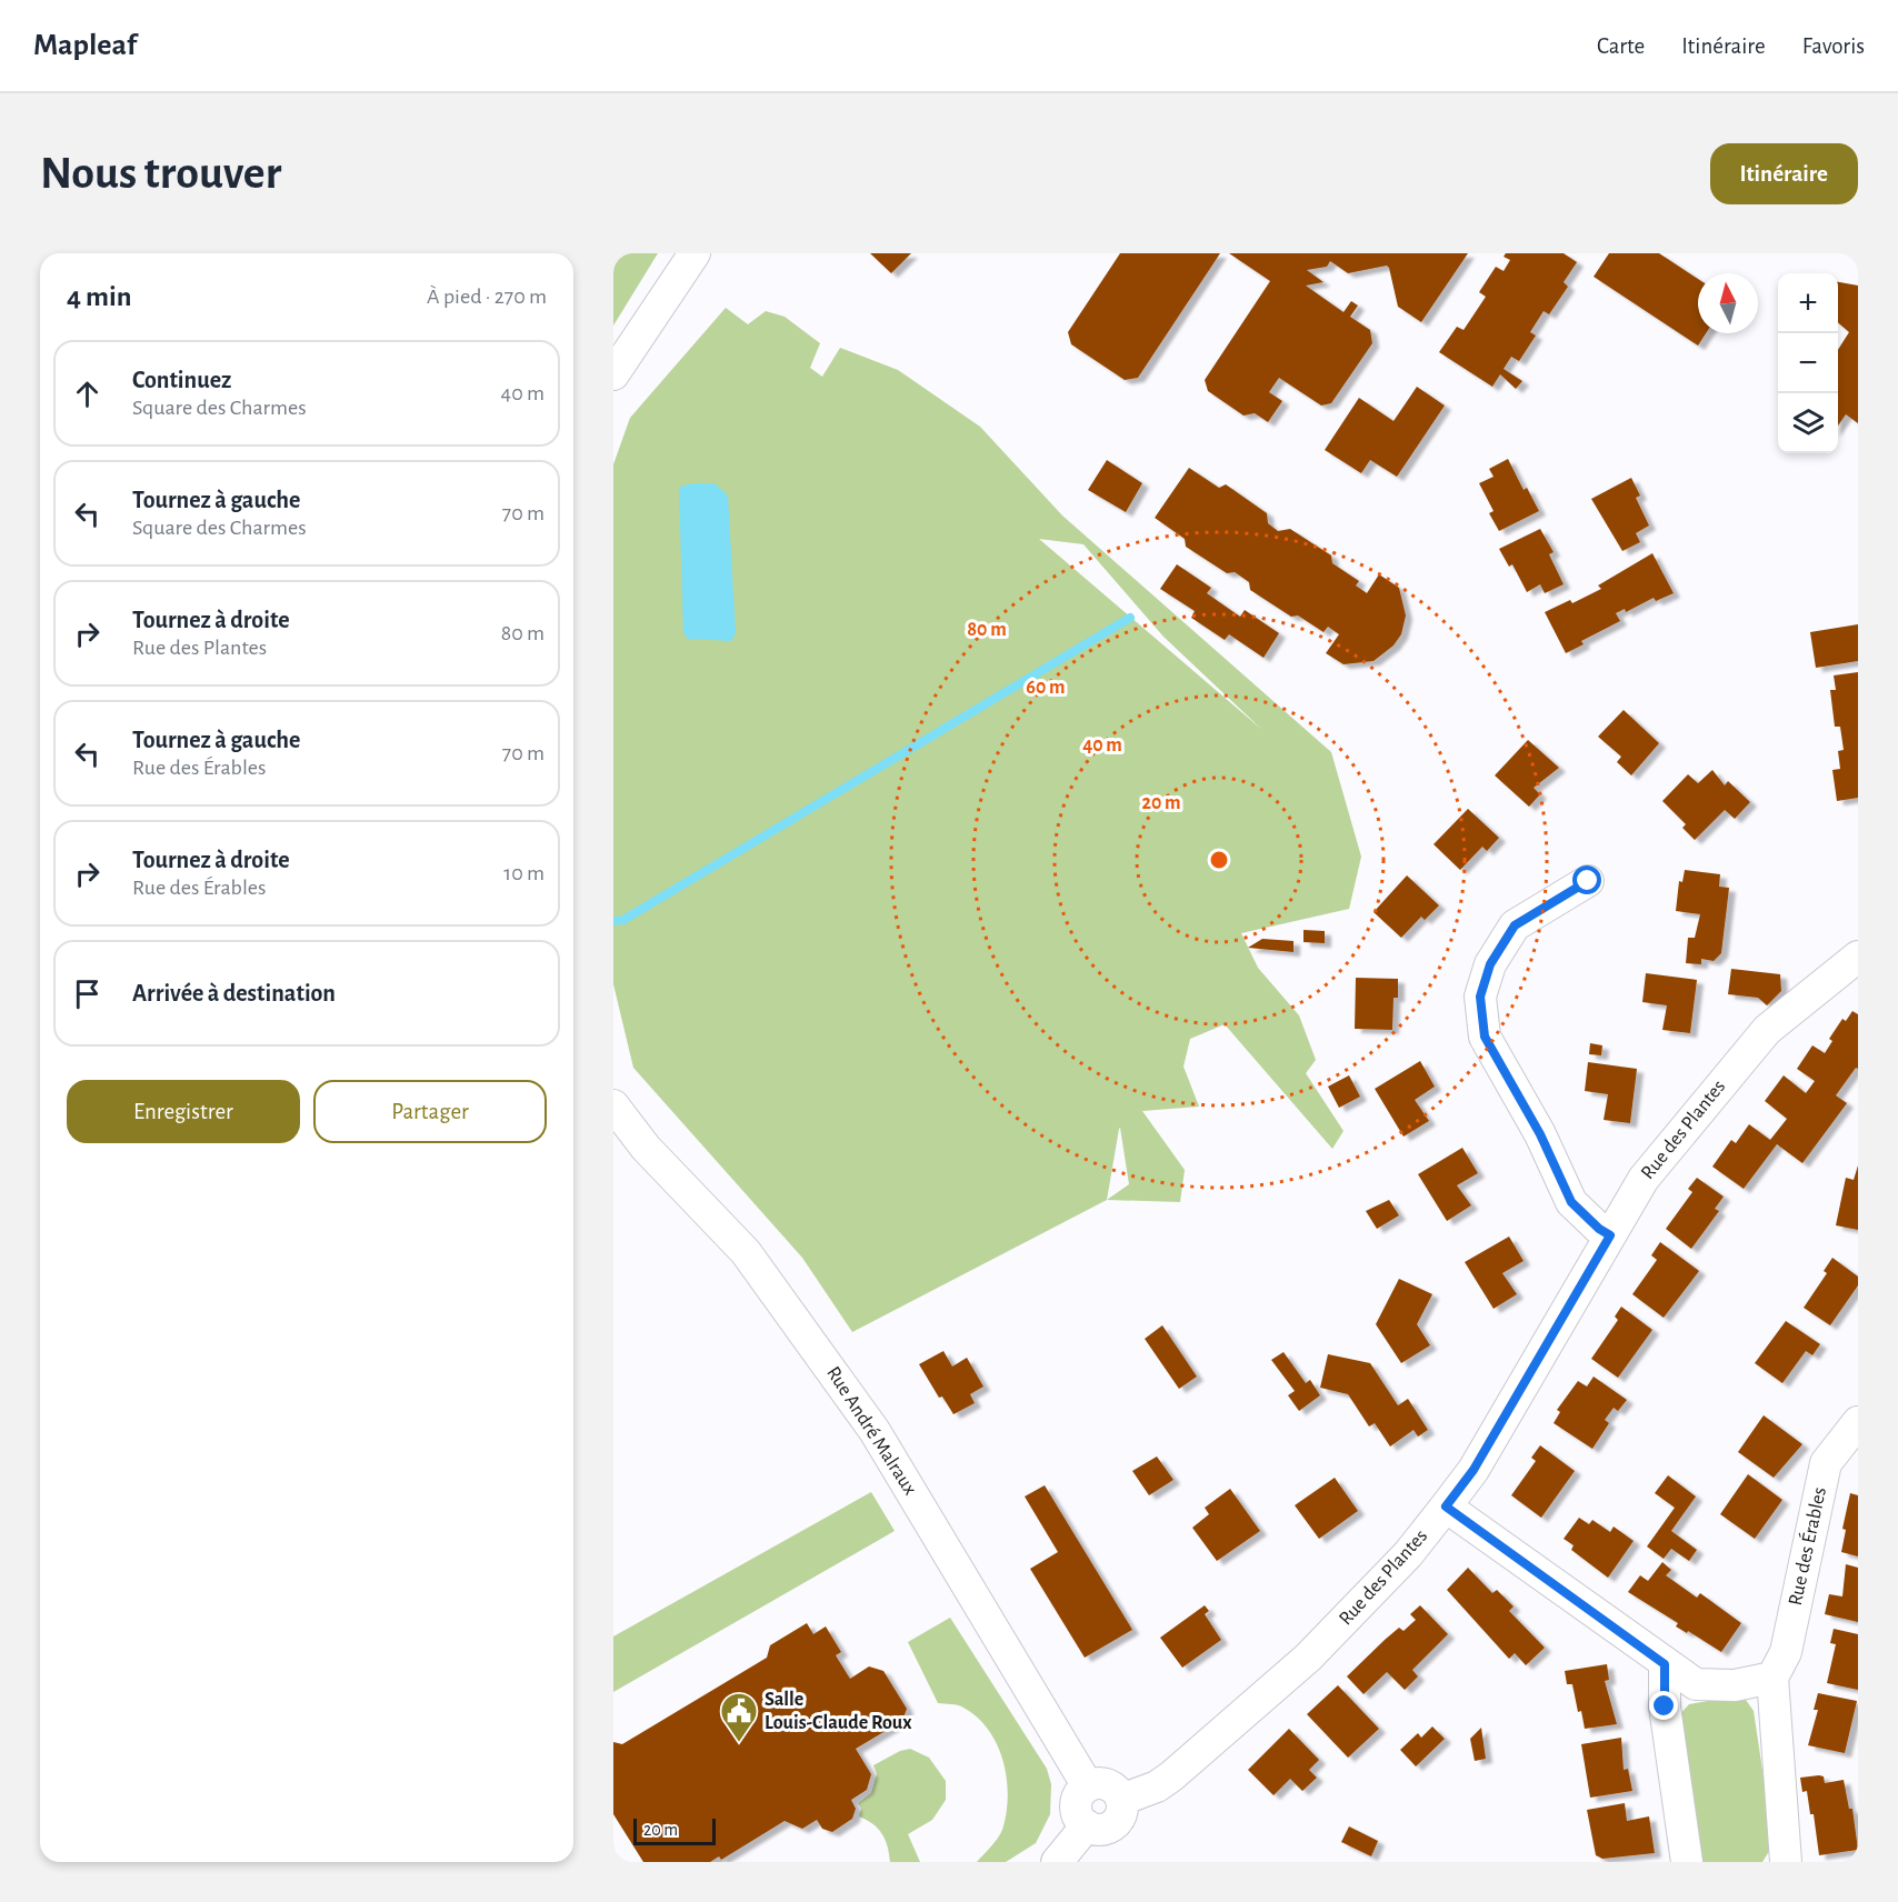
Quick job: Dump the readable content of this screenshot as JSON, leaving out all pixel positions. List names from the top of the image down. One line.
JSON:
{"streets":{"street":["Rue des Plantes","Rue André Malraux","Rue des Érables"]},"crossings":[["Rue des Plantes","Rue André Malraux"]],"places":{"public building":["Salle Louis-Claude Roux"]},"scale_bar":"20 m","north":"top","page":{"header":"Mapleaf","nav":["Carte","Itinéraire","Favoris"],"buttons":["Itinéraire",["Enregistrer","Partager"]],"title":"Nous trouver","heading":["4 min","À pied · 270 m"],"map_buttons":["+","−"],"list":[["Continuez","Square des Charmes","40 m"],["Tournez à gauche","Square des Charmes","70 m"],["Tournez à droite","Rue des Plantes","80 m"],["Tournez à gauche","Rue des Érables","70 m"],["Tournez à droite","Rue des Érables","10 m"],"Arrivée à destination"],"scale":"20 m"},"rings":["80 m","60 m","40 m","20 m"]}
